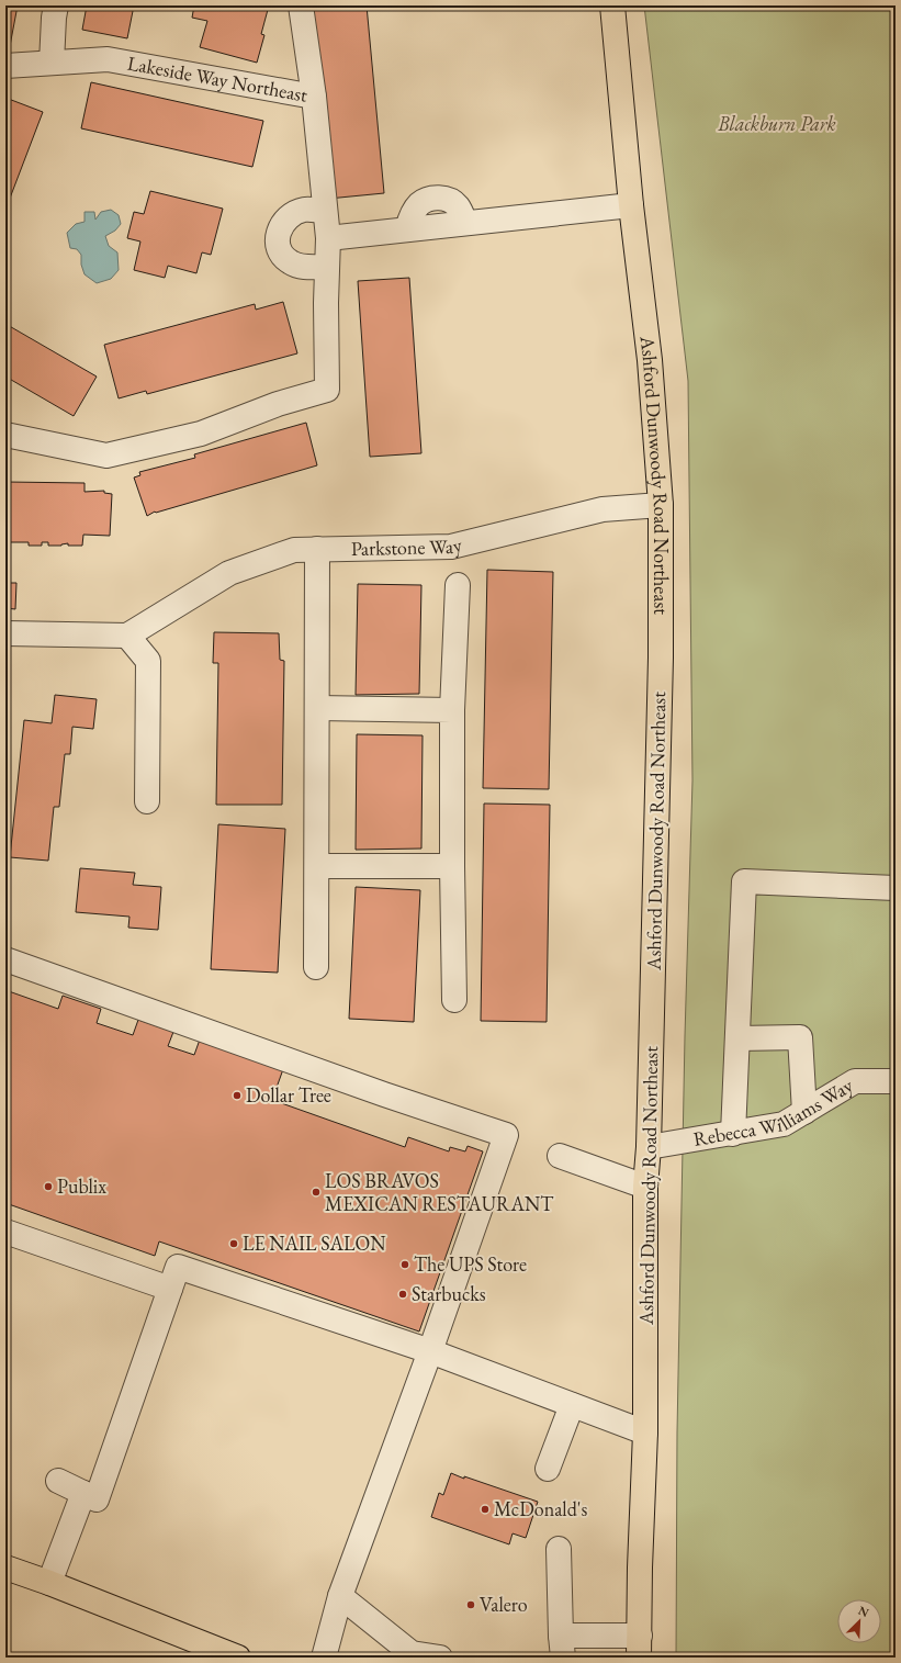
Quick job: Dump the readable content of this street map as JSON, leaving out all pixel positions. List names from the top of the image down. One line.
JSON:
{"streets":{"main road":["Ashford Dunwoody Road Northeast"],"street":["Lakeside Way Northeast","Parkstone Way","Rebecca Williams Way"]},"crossings":[["Ashford Dunwoody Road Northeast","Parkstone Way"],["Ashford Dunwoody Road Northeast","Rebecca Williams Way"]],"parks":["Blackburn Park"],"places":["Dollar Tree","Publix","LOS BRAVOS MEXICAN RESTAURANT","LE NAIL SALON","The UPS Store","Starbucks","McDonald's","Valero"],"north":"top right"}
